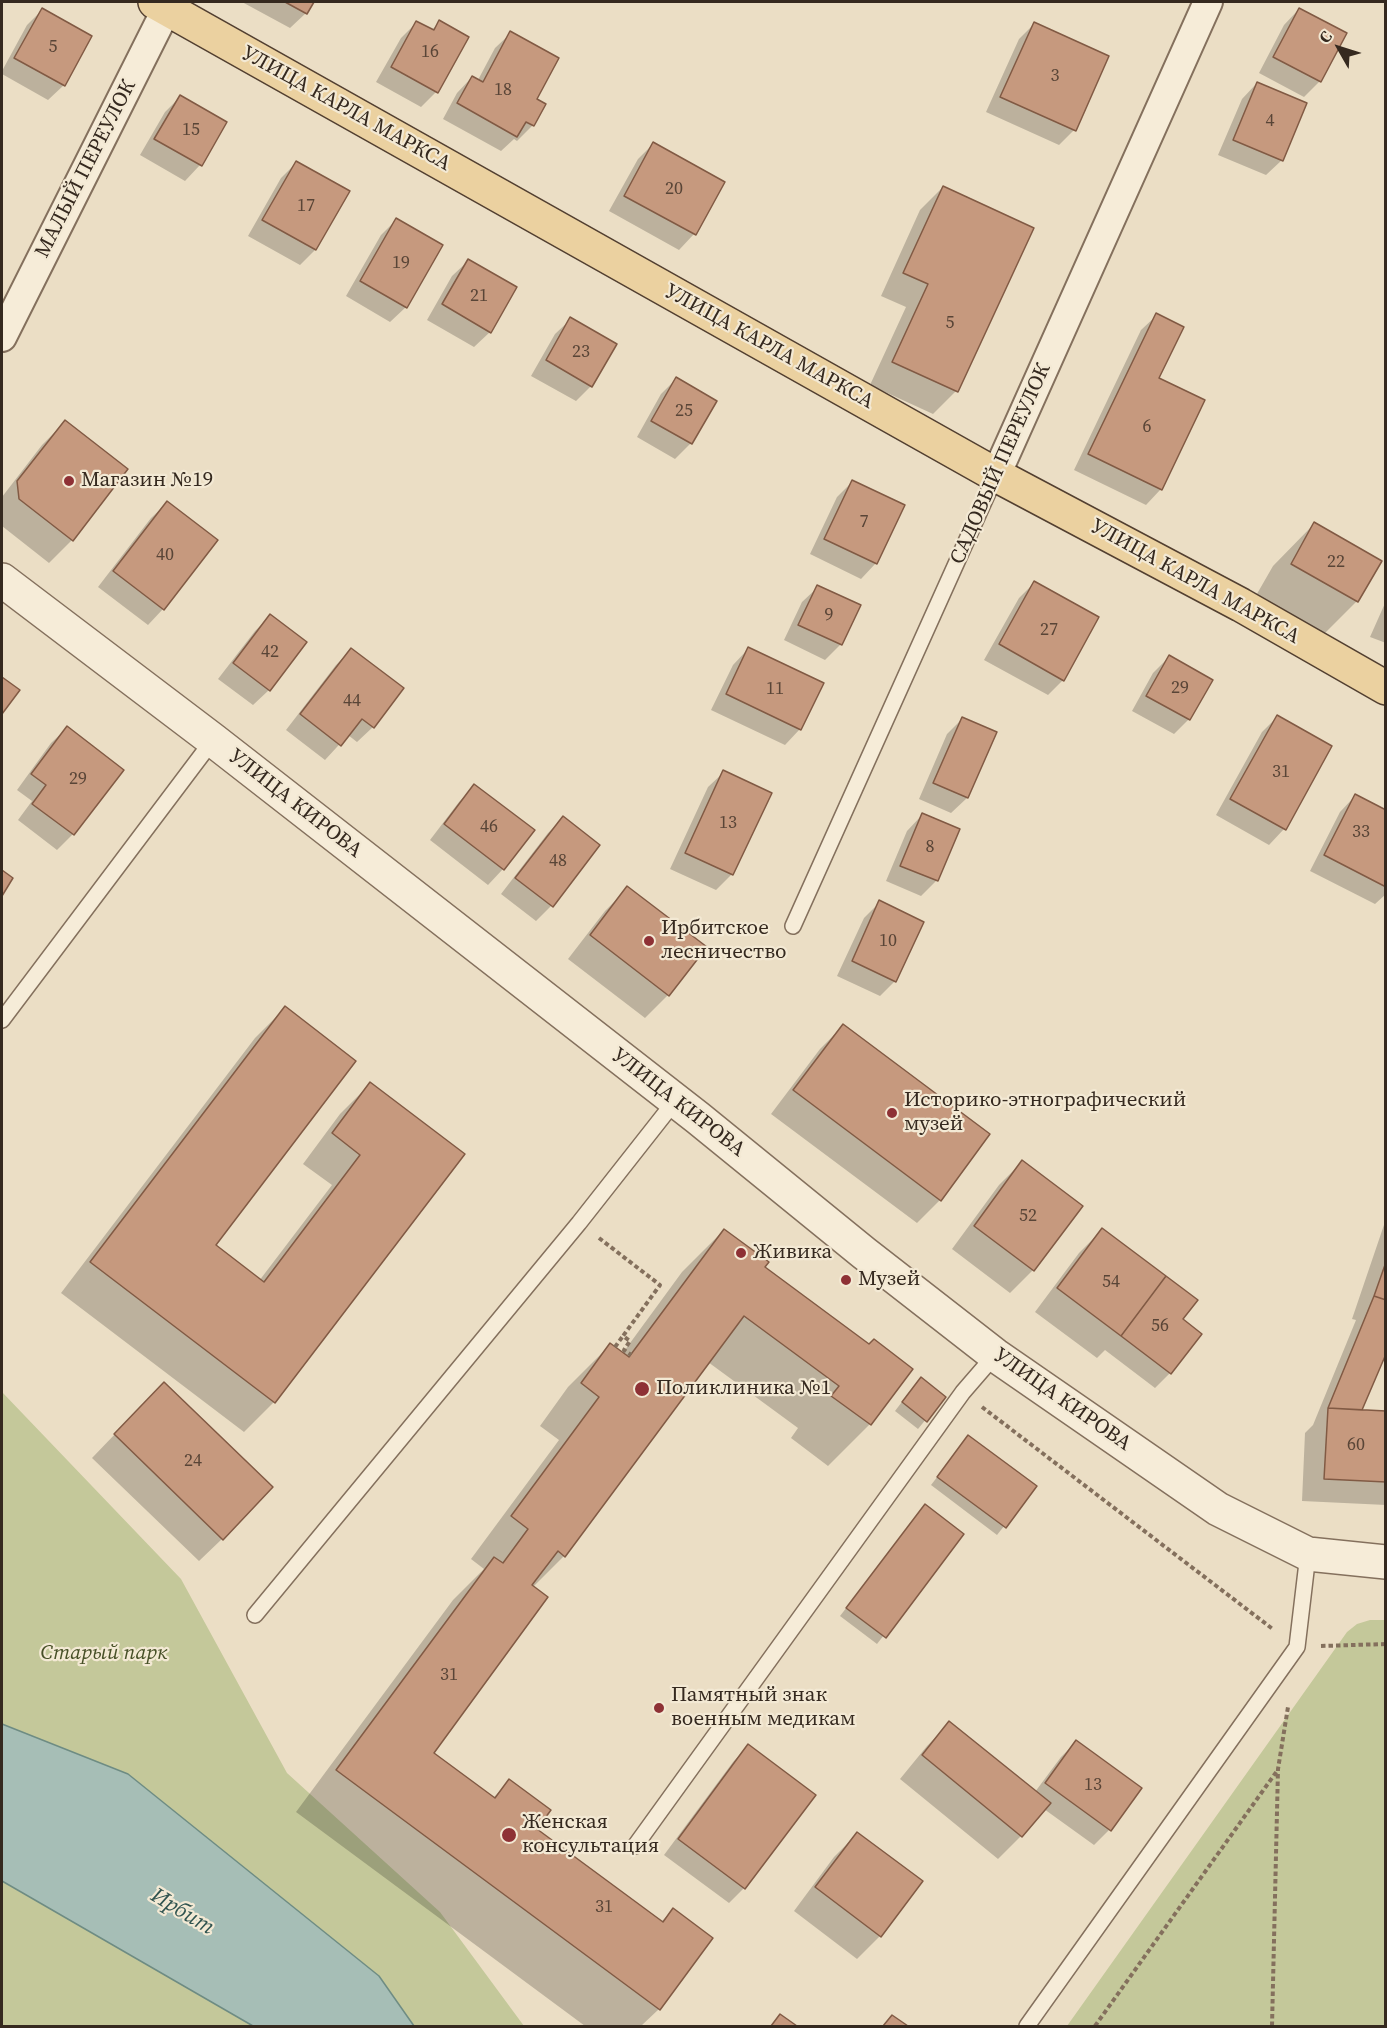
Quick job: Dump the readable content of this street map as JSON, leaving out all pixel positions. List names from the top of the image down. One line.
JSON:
{"streets":{"main road":["УЛИЦА КАРЛА МАРКСА"],"street":["МАЛЫЙ ПЕРЕУЛОК","САДОВЫЙ ПЕРЕУЛОК","УЛИЦА КИРОВА"]},"crossings":[["УЛИЦА КАРЛА МАРКСА","МАЛЫЙ ПЕРЕУЛОК"],["УЛИЦА КАРЛА МАРКСА","САДОВЫЙ ПЕРЕУЛОК"]],"water":["Ирбит"],"parks":["Старый парк"],"places":["Магазин №19","Ирбитское лесничество","Историко-этнографический музей","Живика","Музей","Поликлиника №1","Памятный знак военным медикам","Женская консультация"],"house_numbers":["5","16","3","18","4","15","20","17","19","21","5","23","25","6","7","40","22","9","27","42","29","11","44","31","29","13","46","33","8","48","10","52","54","56","60","24","31","13","31"],"north":"top left"}
